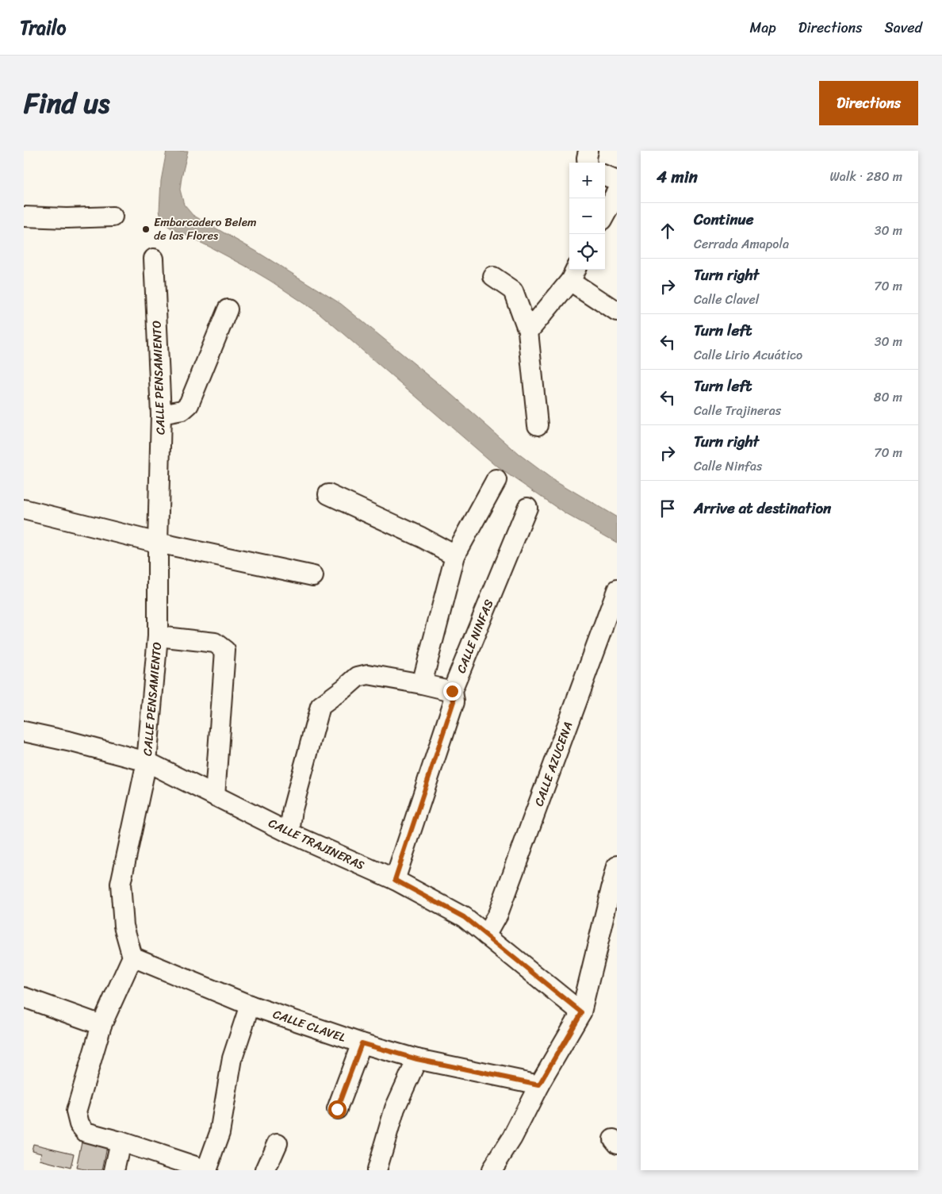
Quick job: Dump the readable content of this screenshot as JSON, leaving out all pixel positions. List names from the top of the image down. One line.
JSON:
{"streets":{"street":["CALLE PENSAMIENTO","CALLE NINFAS","CALLE AZUCENA","CALLE TRAJINERAS","CALLE CLAVEL"]},"crossings":[["CALLE PENSAMIENTO","CALLE TRAJINERAS"],["CALLE PENSAMIENTO","CALLE CLAVEL"],["CALLE NINFAS","CALLE TRAJINERAS"],["CALLE AZUCENA","CALLE TRAJINERAS"]],"places":["Embarcadero Belem de las Flores"],"page":{"header":"Trailo","nav":["Map","Directions","Saved"],"title":"Find us","buttons":"Directions","heading":["4 min","Walk · 280 m"],"map_buttons":["+","−"],"list":[["Continue","Cerrada Amapola","30 m"],["Turn right","Calle Clavel","70 m"],["Turn left","Calle Lirio Acuático","30 m"],["Turn left","Calle Trajineras","80 m"],["Turn right","Calle Ninfas","70 m"],"Arrive at destination"]}}
